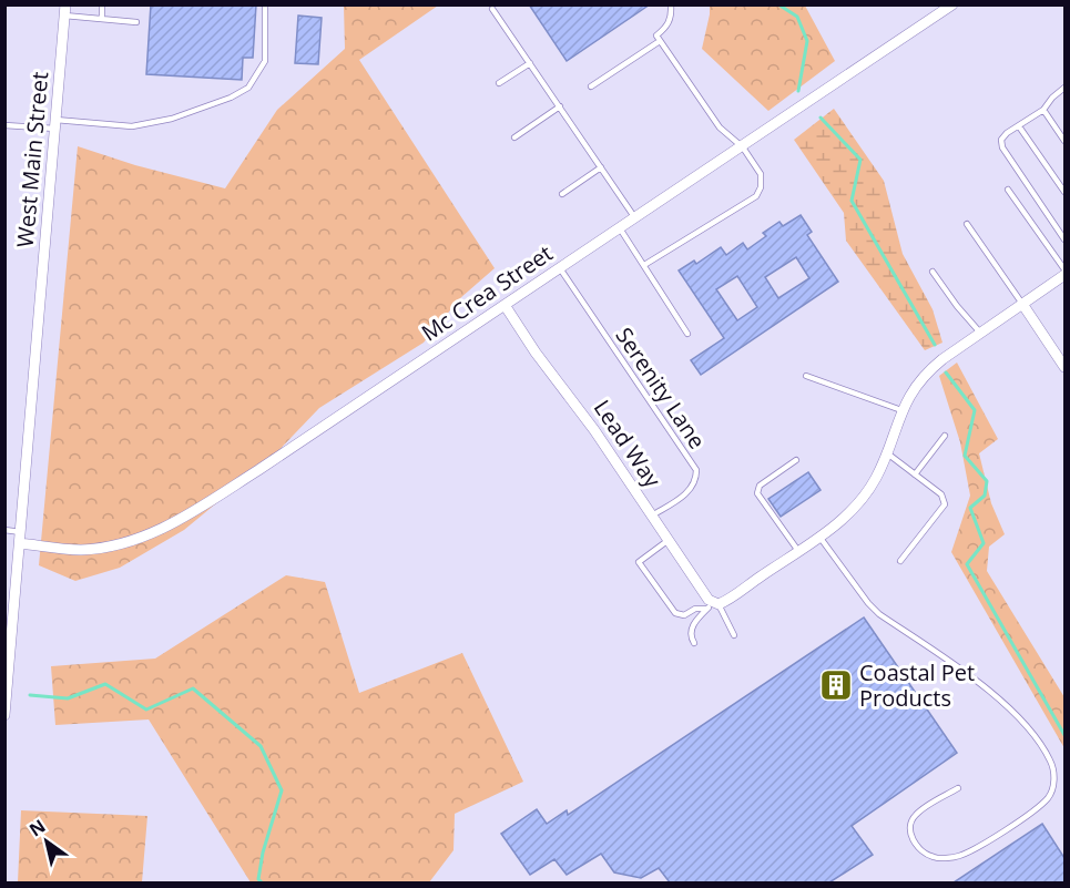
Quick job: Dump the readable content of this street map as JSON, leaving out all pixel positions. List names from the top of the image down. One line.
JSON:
{"streets":{"street":["West Main Street","Mc Crea Street","Lead Way"],"lane":["Serenity Lane"]},"crossings":[["West Main Street","Mc Crea Street"],["Mc Crea Street","Serenity Lane"],["Mc Crea Street","Lead Way"],["Serenity Lane","Lead Way"]],"places":{"building":["Coastal Pet Products"]},"north":"top left"}
